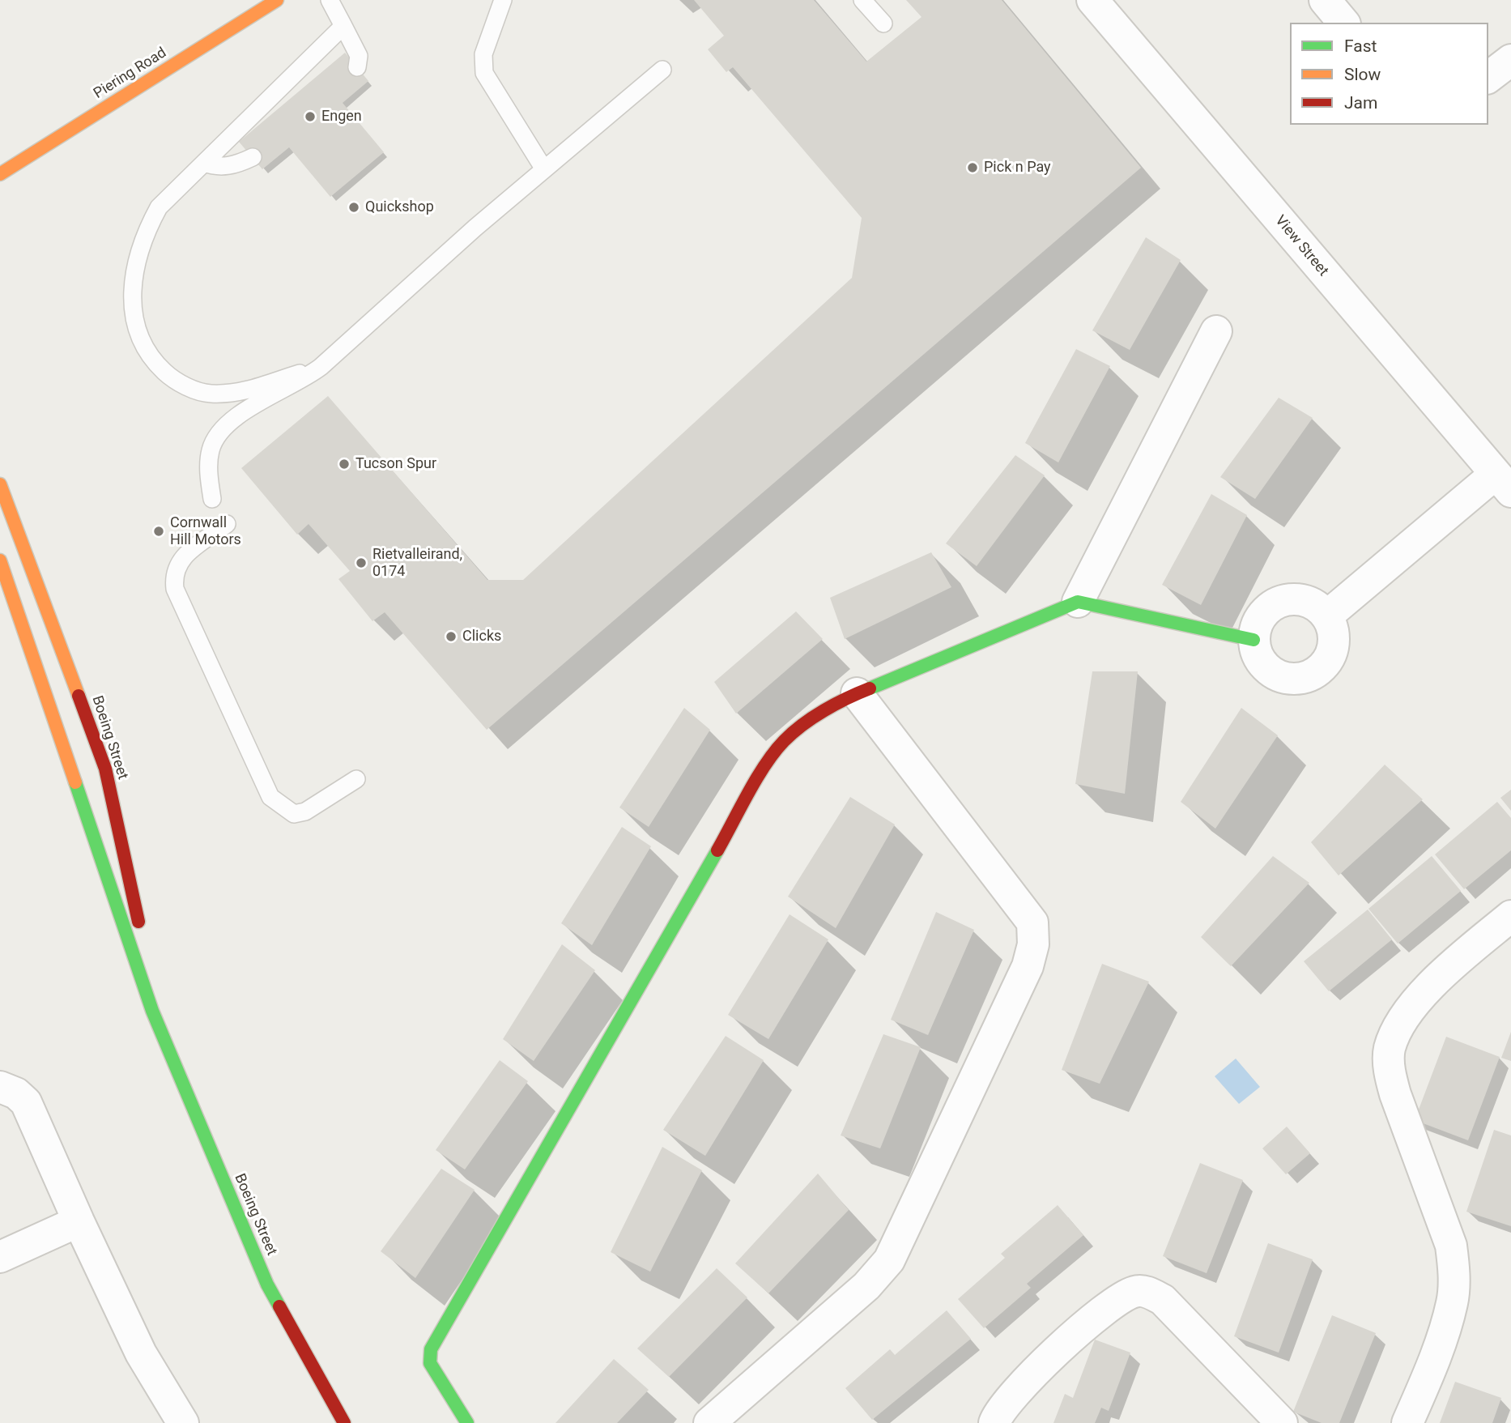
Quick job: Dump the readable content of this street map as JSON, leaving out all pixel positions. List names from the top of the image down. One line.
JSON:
{"streets":{"street":["Piering Road","View Street","Boeing Street"]},"places":["Engen","Pick n Pay","Quickshop","Tucson Spur","Cornwall Hill Motors","Rietvalleirand, 0174","Clicks"],"legend":["Fast","Slow","Jam"]}
